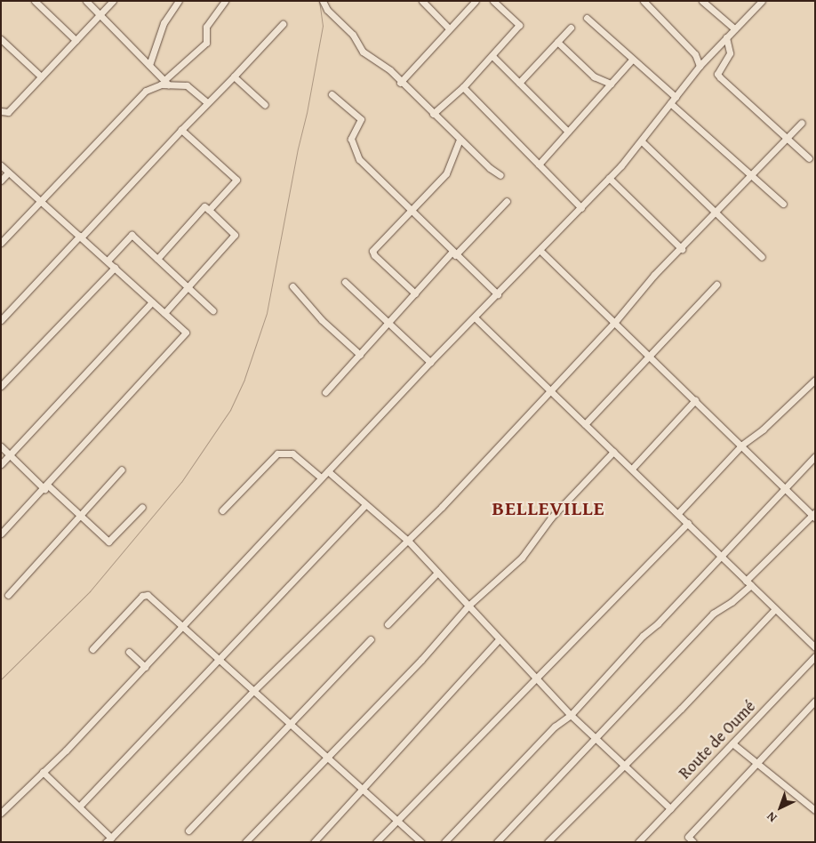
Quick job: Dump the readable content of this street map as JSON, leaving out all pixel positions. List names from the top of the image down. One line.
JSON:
{"streets":{"street":["Route de Oumé"]},"districts":["BELLEVILLE"],"north":"bottom left"}
